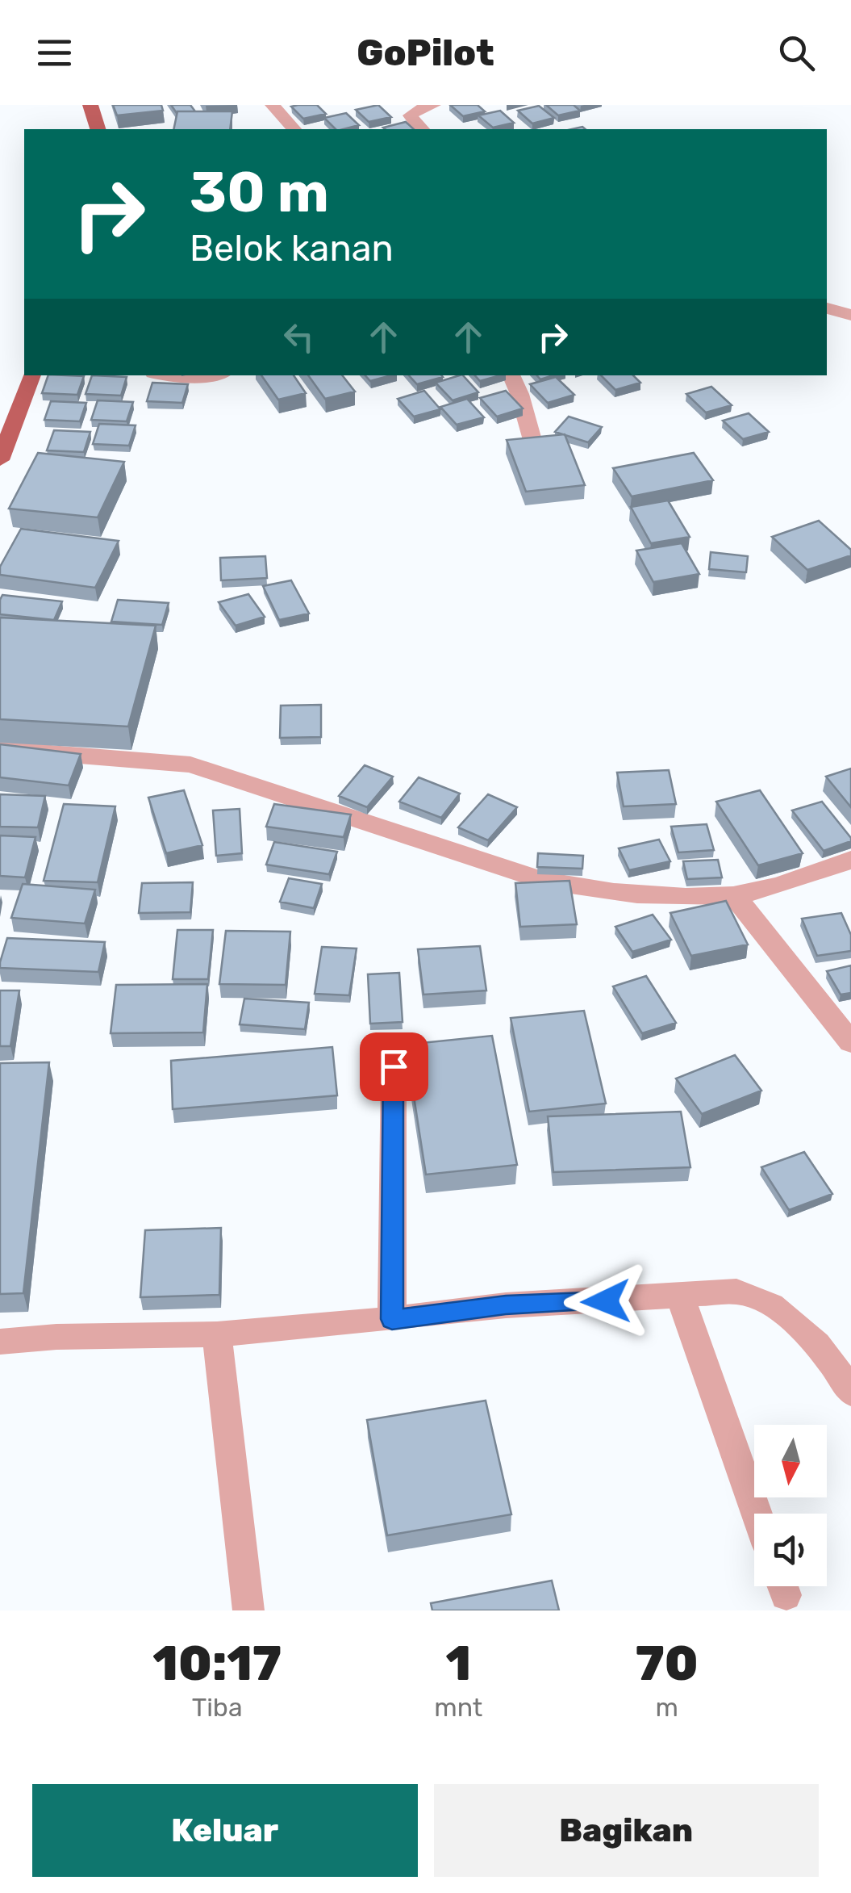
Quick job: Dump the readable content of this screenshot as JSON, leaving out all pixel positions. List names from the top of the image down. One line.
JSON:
{"north":"bottom","page":{"header":"GoPilot","turn":["30 m","Belok kanan"],"eta":["10:17","Tiba","1","mnt","70","m"],"buttons":["Keluar","Bagikan"]}}
